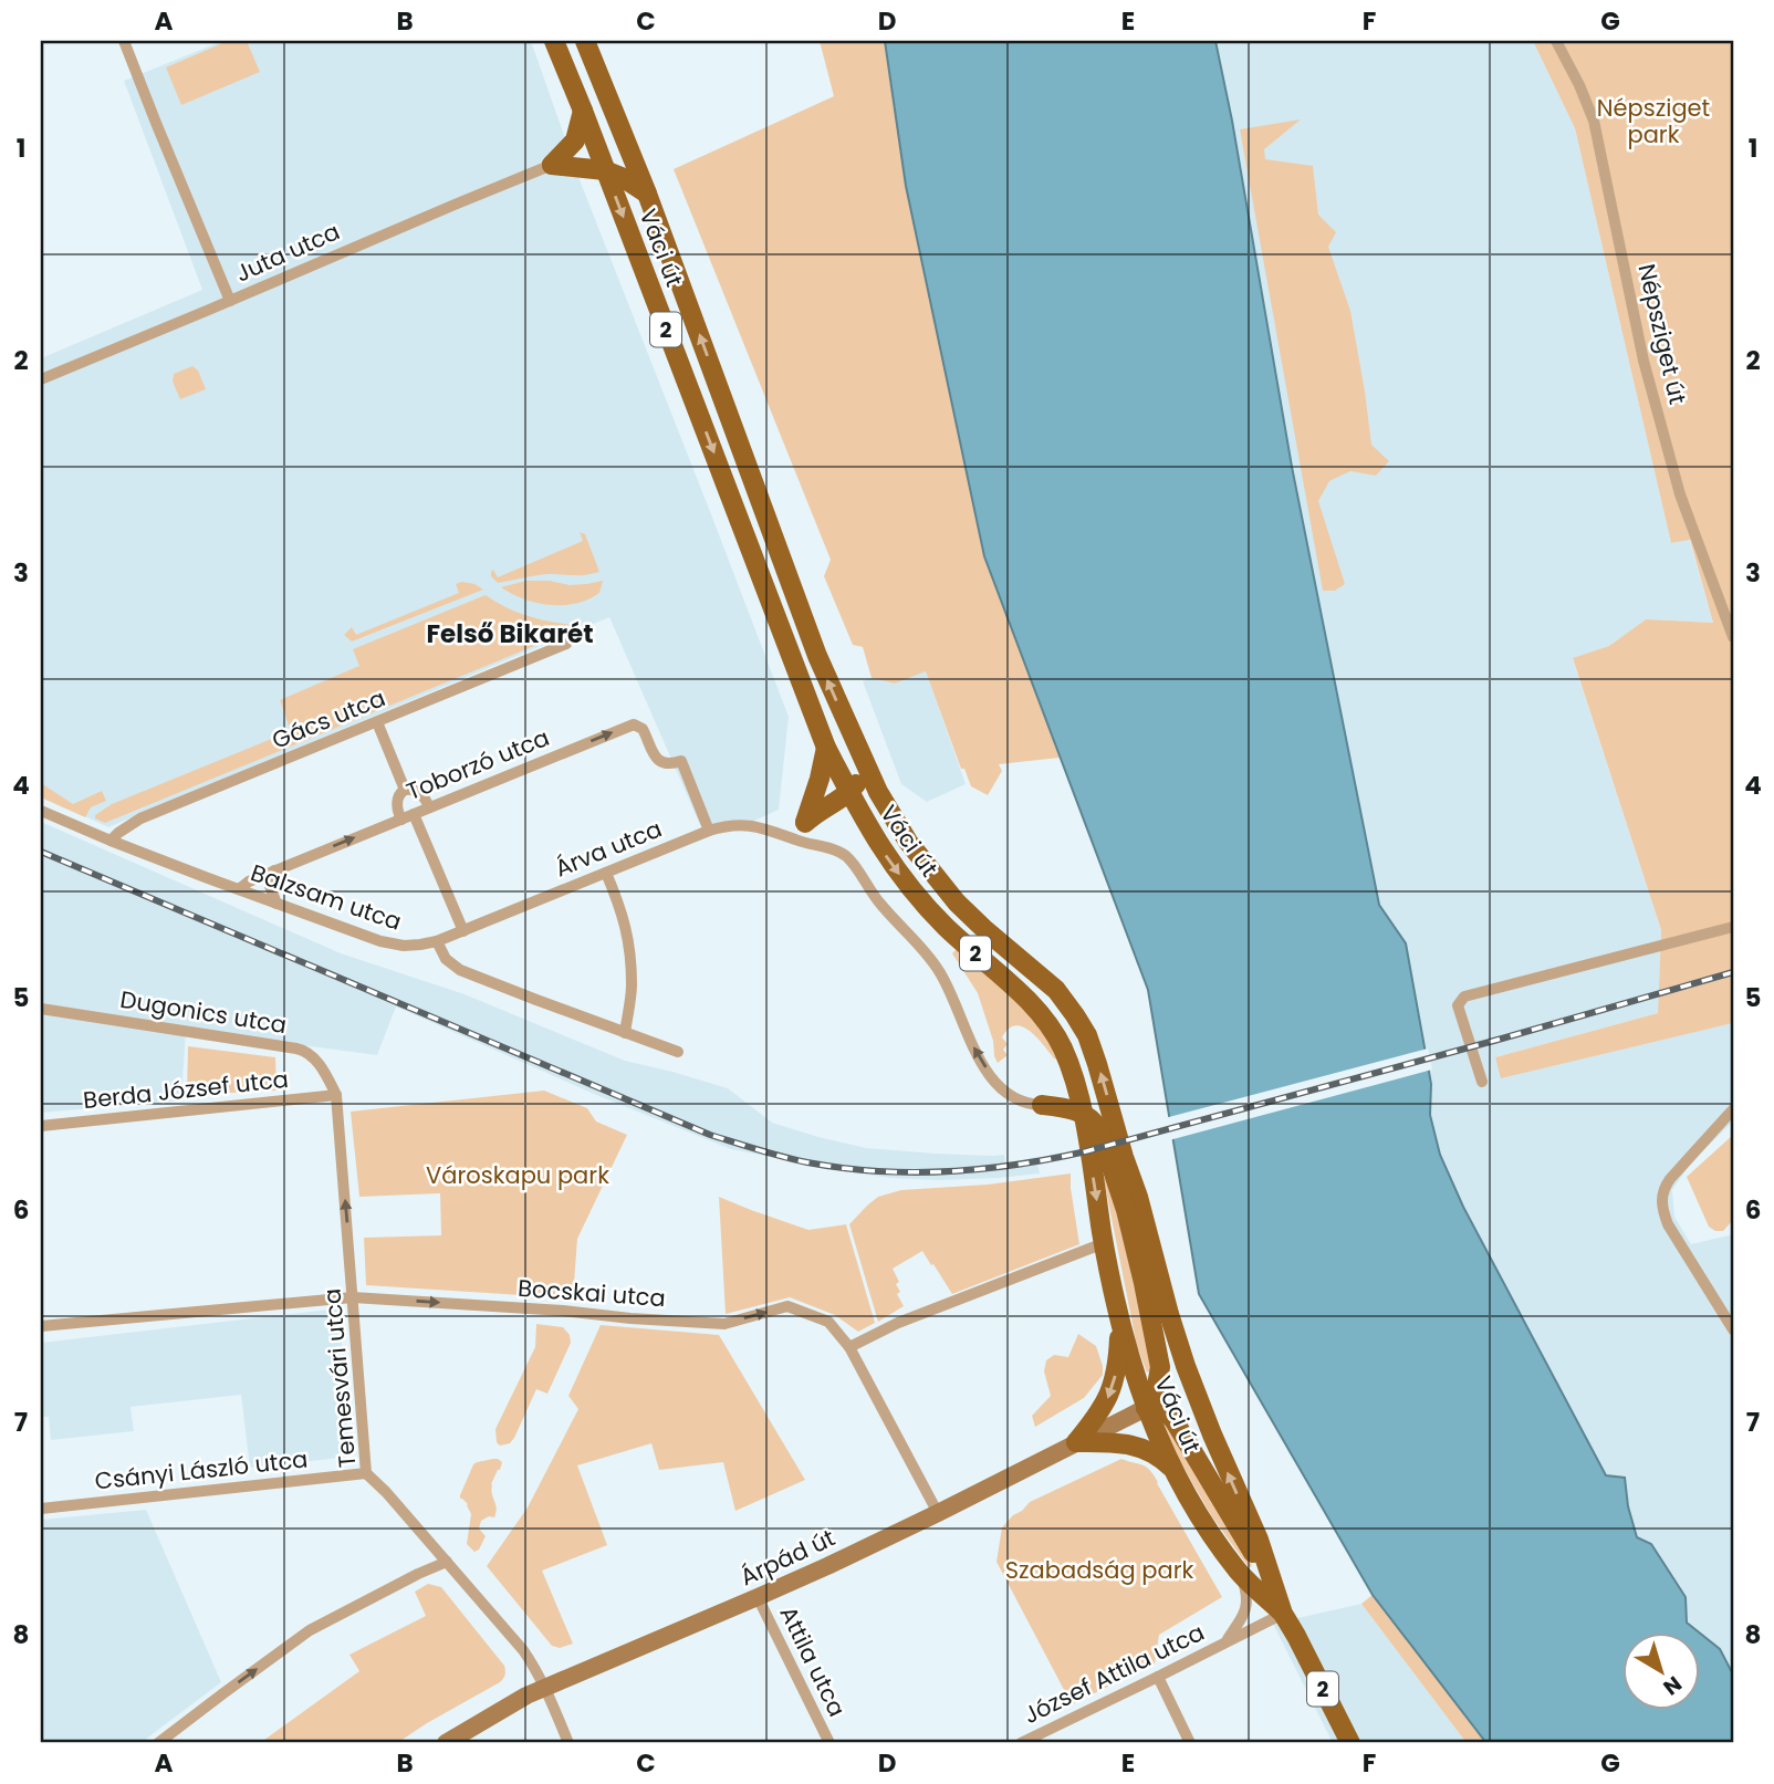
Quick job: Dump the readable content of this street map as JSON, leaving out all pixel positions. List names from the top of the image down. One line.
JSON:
{"streets":{"main road":["Váci út","2","Árpád út"],"street":["Juta utca","Népsziget út","Gács utca","Toborzó utca","Árva utca","Balzsam utca","Dugonics utca","Berda József utca","Bocskai utca","Temesvári utca","Csányi László utca","Attila utca","József Attila utca"]},"crossings":[["Váci út","Árpád út"],["Váci út","József Attila utca"],["Gács utca","Balzsam utca"],["Toborzó utca","Árva utca"],["Toborzó utca","Balzsam utca"],["Árva utca","Balzsam utca"],["Dugonics utca","Berda József utca"],["Dugonics utca","Temesvári utca"],["Berda József utca","Temesvári utca"],["Bocskai utca","Temesvári utca"],["Bocskai utca","Árpád út"],["Temesvári utca","Csányi László utca"],["Temesvári utca","Árpád út"],["Árpád út","Attila utca"]],"one_way":["Toborzó utca","Árva utca","Bocskai utca"],"districts":["Felső Bikarét"],"parks":["Népsziget park","Városkapu park","Szabadság park"],"north":"bottom right","grid":{"columns":["A","B","C","D","E","F","G"],"rows":["1","2","3","4","5","6","7","8"]}}
